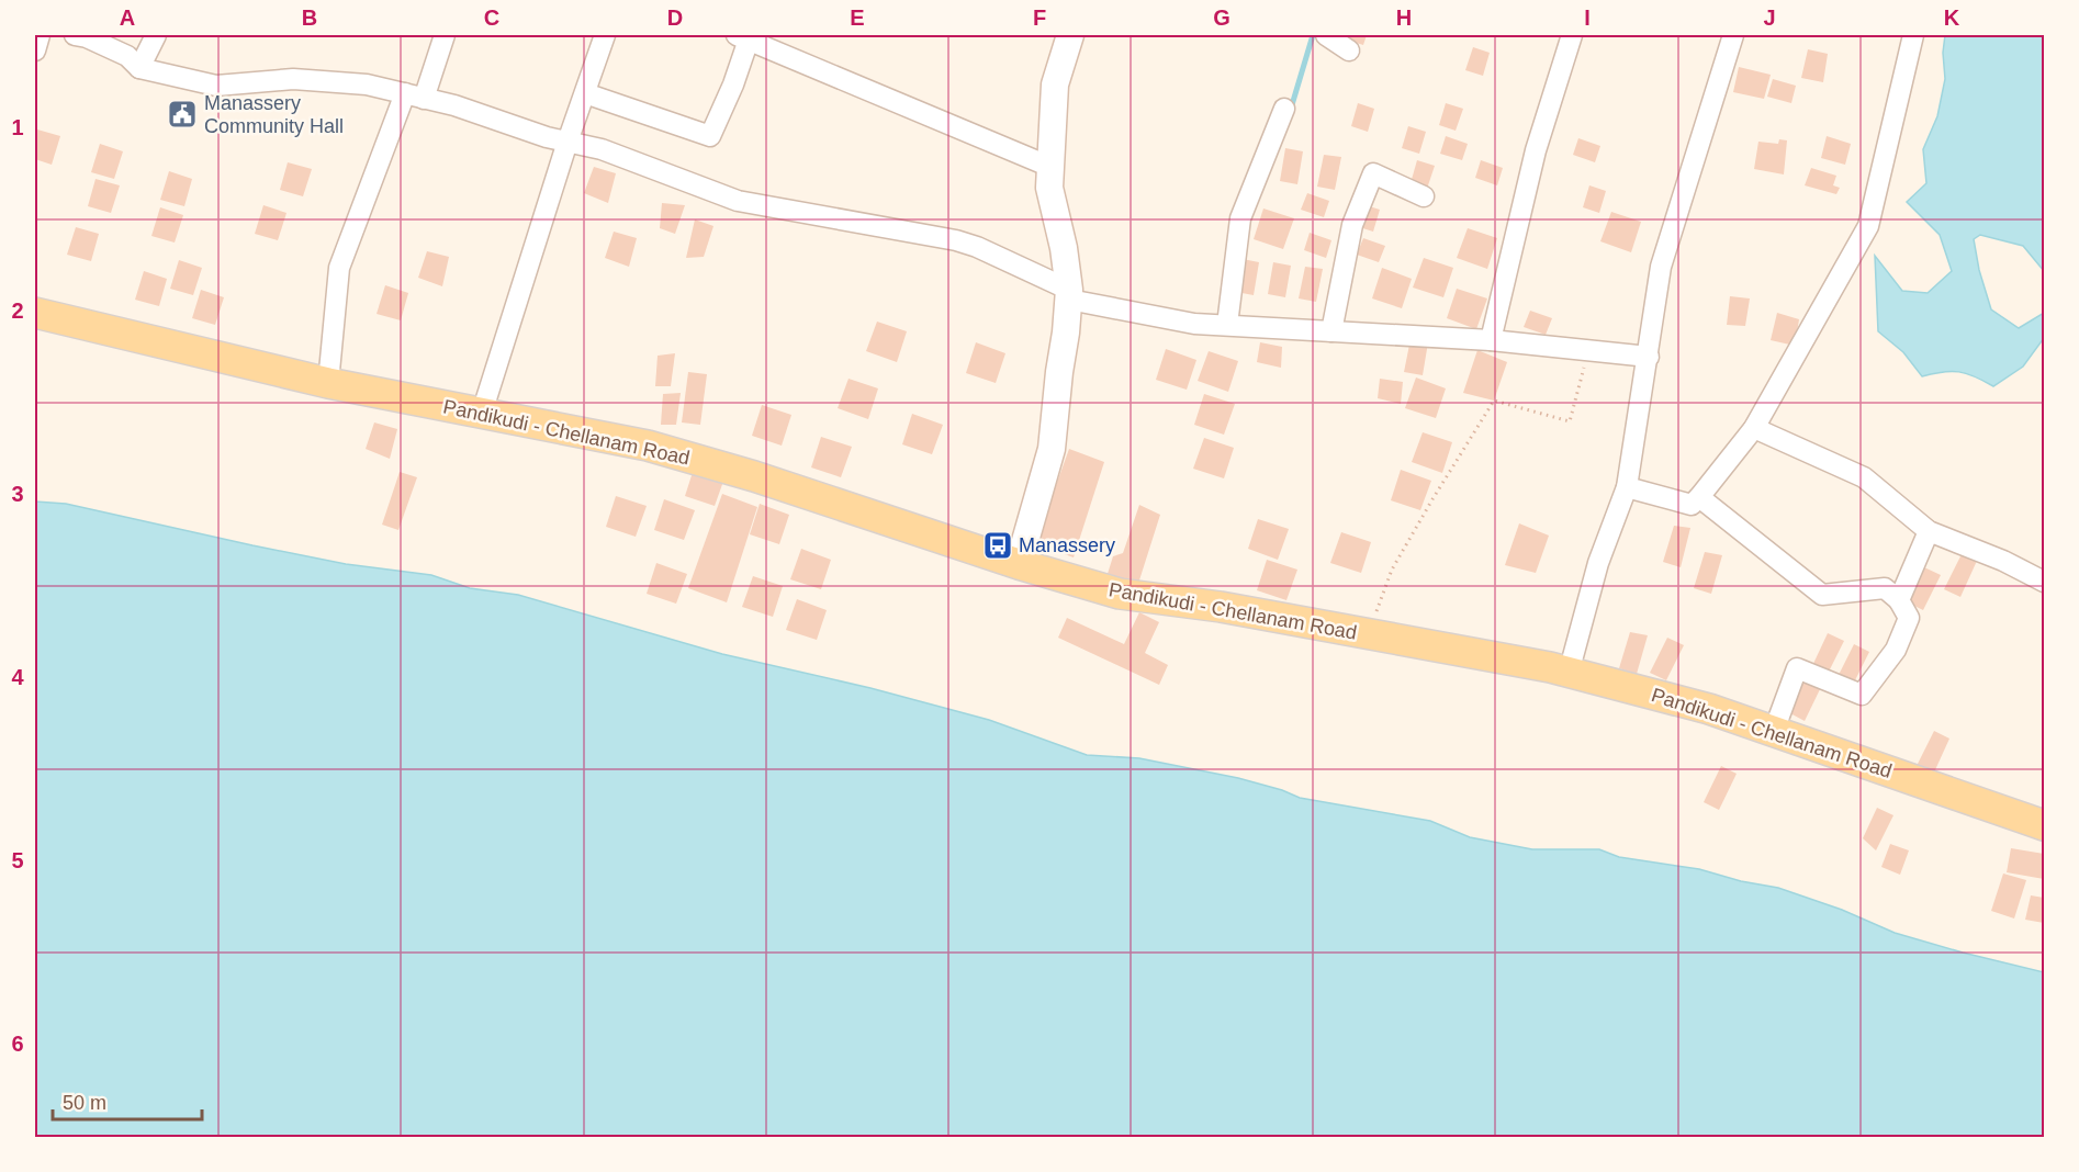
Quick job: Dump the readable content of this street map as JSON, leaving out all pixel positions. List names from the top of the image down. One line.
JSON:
{"streets":{"main road":["Pandikudi - Chellanam Road"]},"places":{"public building":["Manassery Community Hall"],"bus stop":["Manassery"]},"scale_bar":"50 m","grid":{"columns":["A","B","C","D","E","F","G","H","I","J","K"],"rows":["1","2","3","4","5","6"]}}
